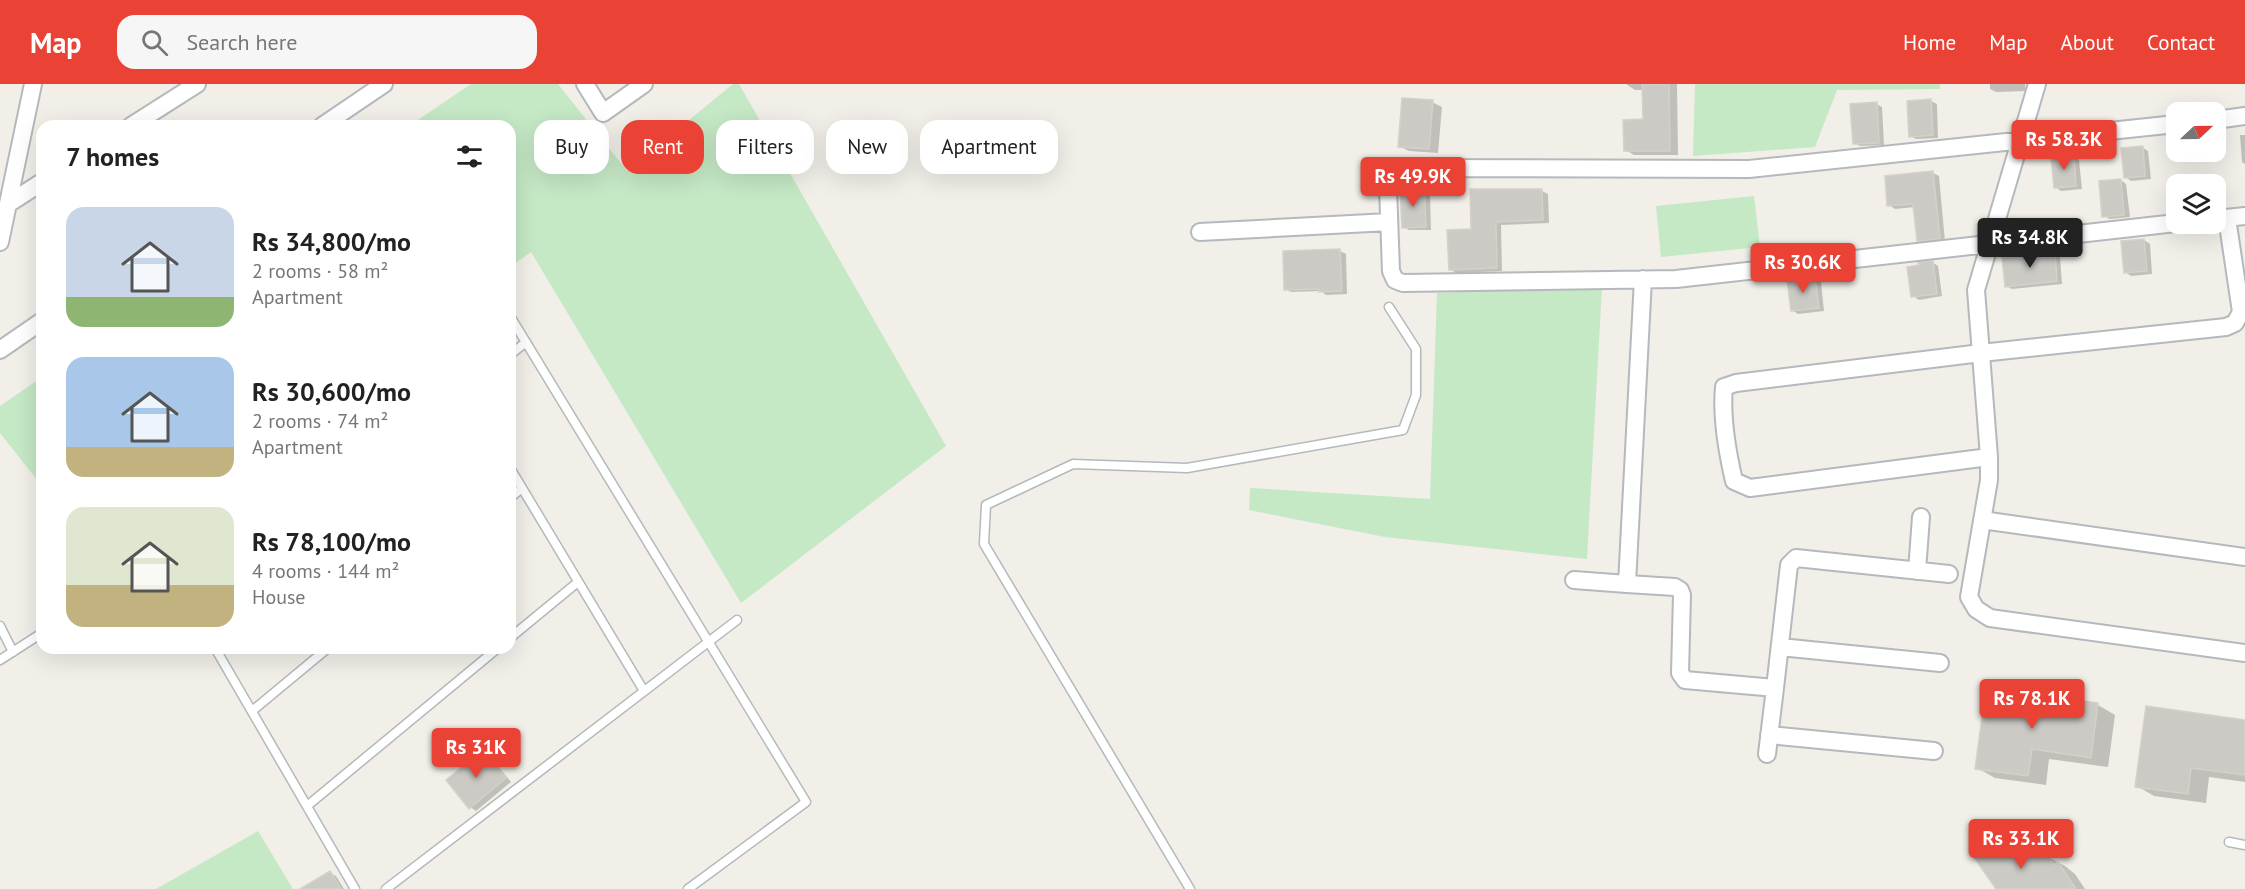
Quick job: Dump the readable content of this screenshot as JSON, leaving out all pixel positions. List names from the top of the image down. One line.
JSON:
{"north":"right","page":{"header":"Map","search":"Search here","nav":["Home","Map","About","Contact"],"price":["Rs 58.3K","Rs 49.9K","Rs 34.8K","Rs 30.6K","Rs 78.1K","Rs 31K","Rs 33.1K"],"chip":["Buy","Rent","Filters","New","Apartment"],"heading":"7 homes","list":[{"name":"Rs 34,800/mo","note":"2 rooms · 58 m² · Apartment"},{"name":"Rs 30,600/mo","note":"2 rooms · 74 m² · Apartment"},{"name":"Rs 78,100/mo","note":"4 rooms · 144 m² · House"}]}}
